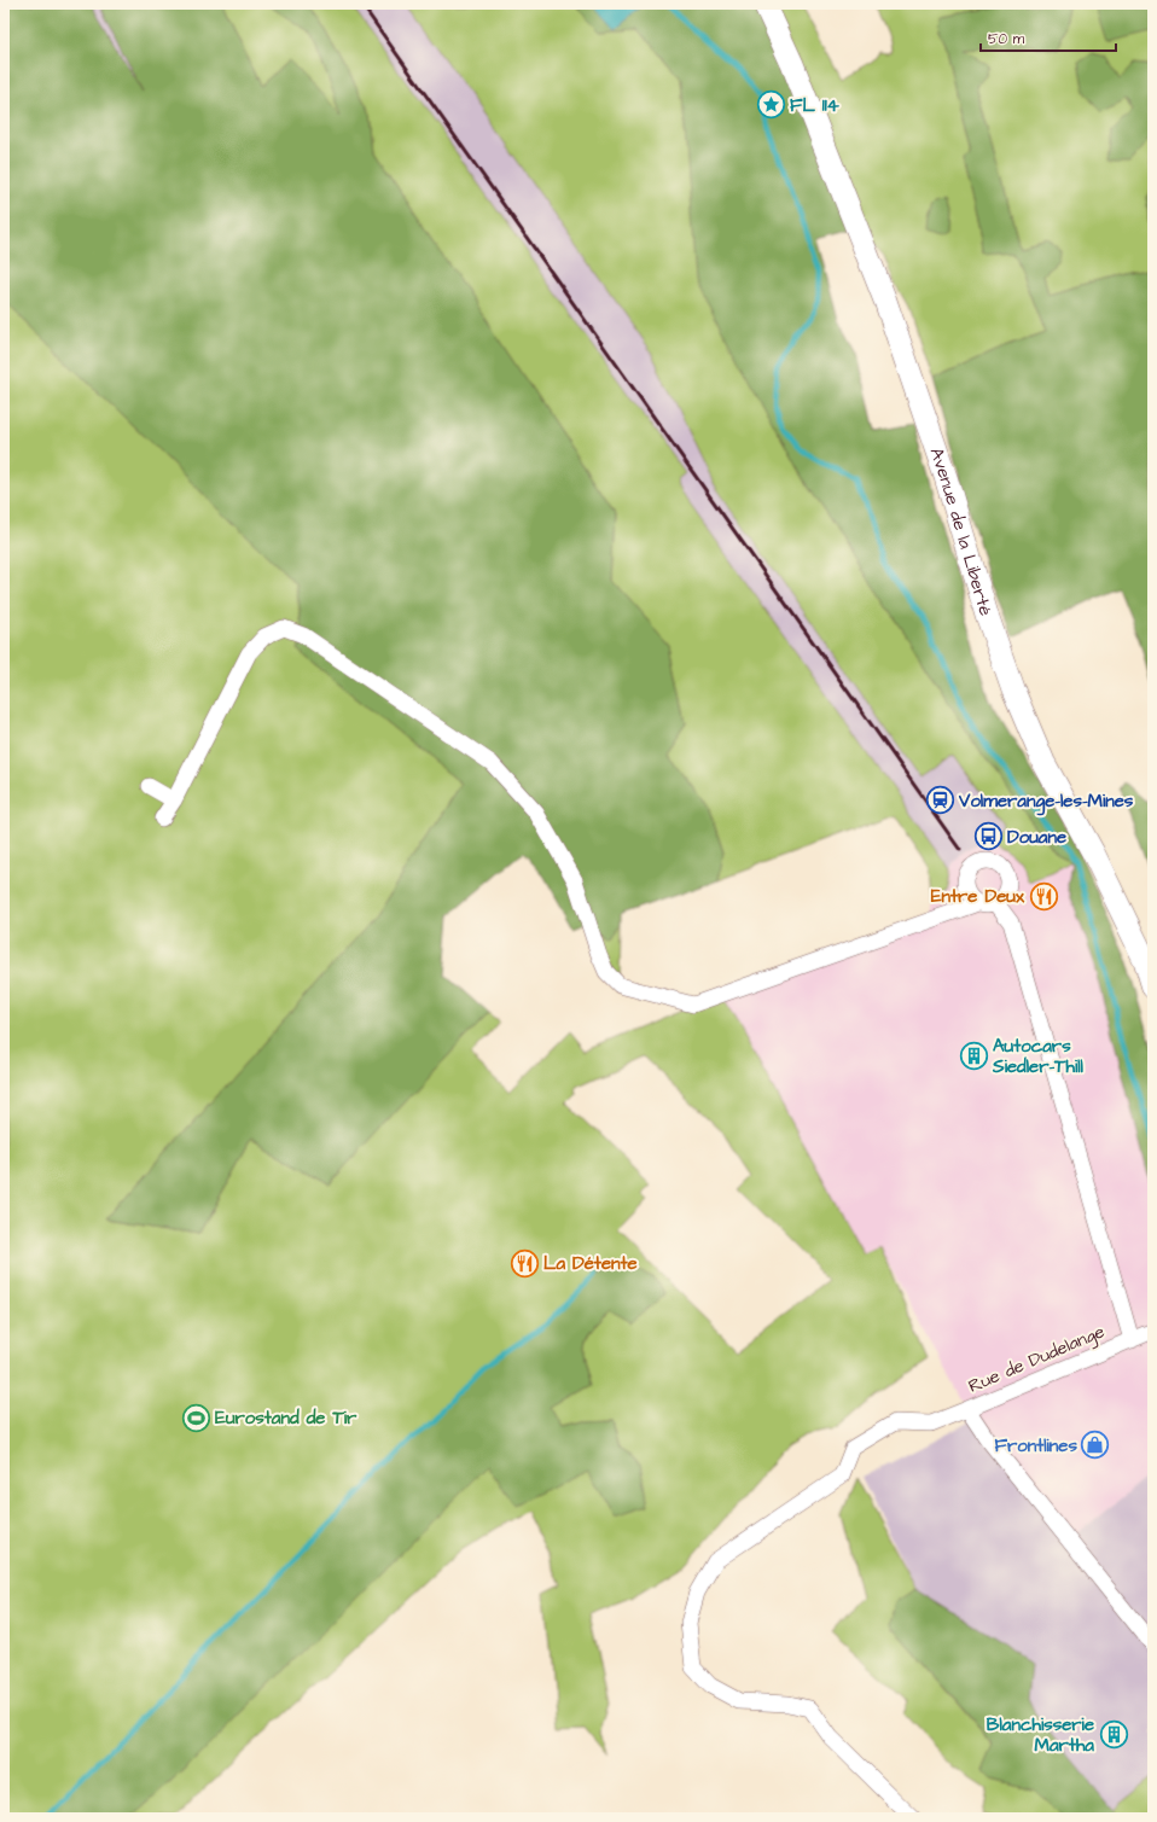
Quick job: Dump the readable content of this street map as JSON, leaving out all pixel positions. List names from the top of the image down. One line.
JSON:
{"streets":{"main road":["Avenue de la Liberté"],"street":["Rue de Dudelange"]},"places":{"place":["FL 114"],"station":["Volmerange-les-Mines"],"bus stop":["Douane"],"restaurant":["Entre Deux","La Détente"],"building":["Autocars Siedler-Thill","Blanchisserie Martha"],"sports":["Eurostand de Tir"],"shop":["Frontlines"]},"scale_bar":"50 m"}
